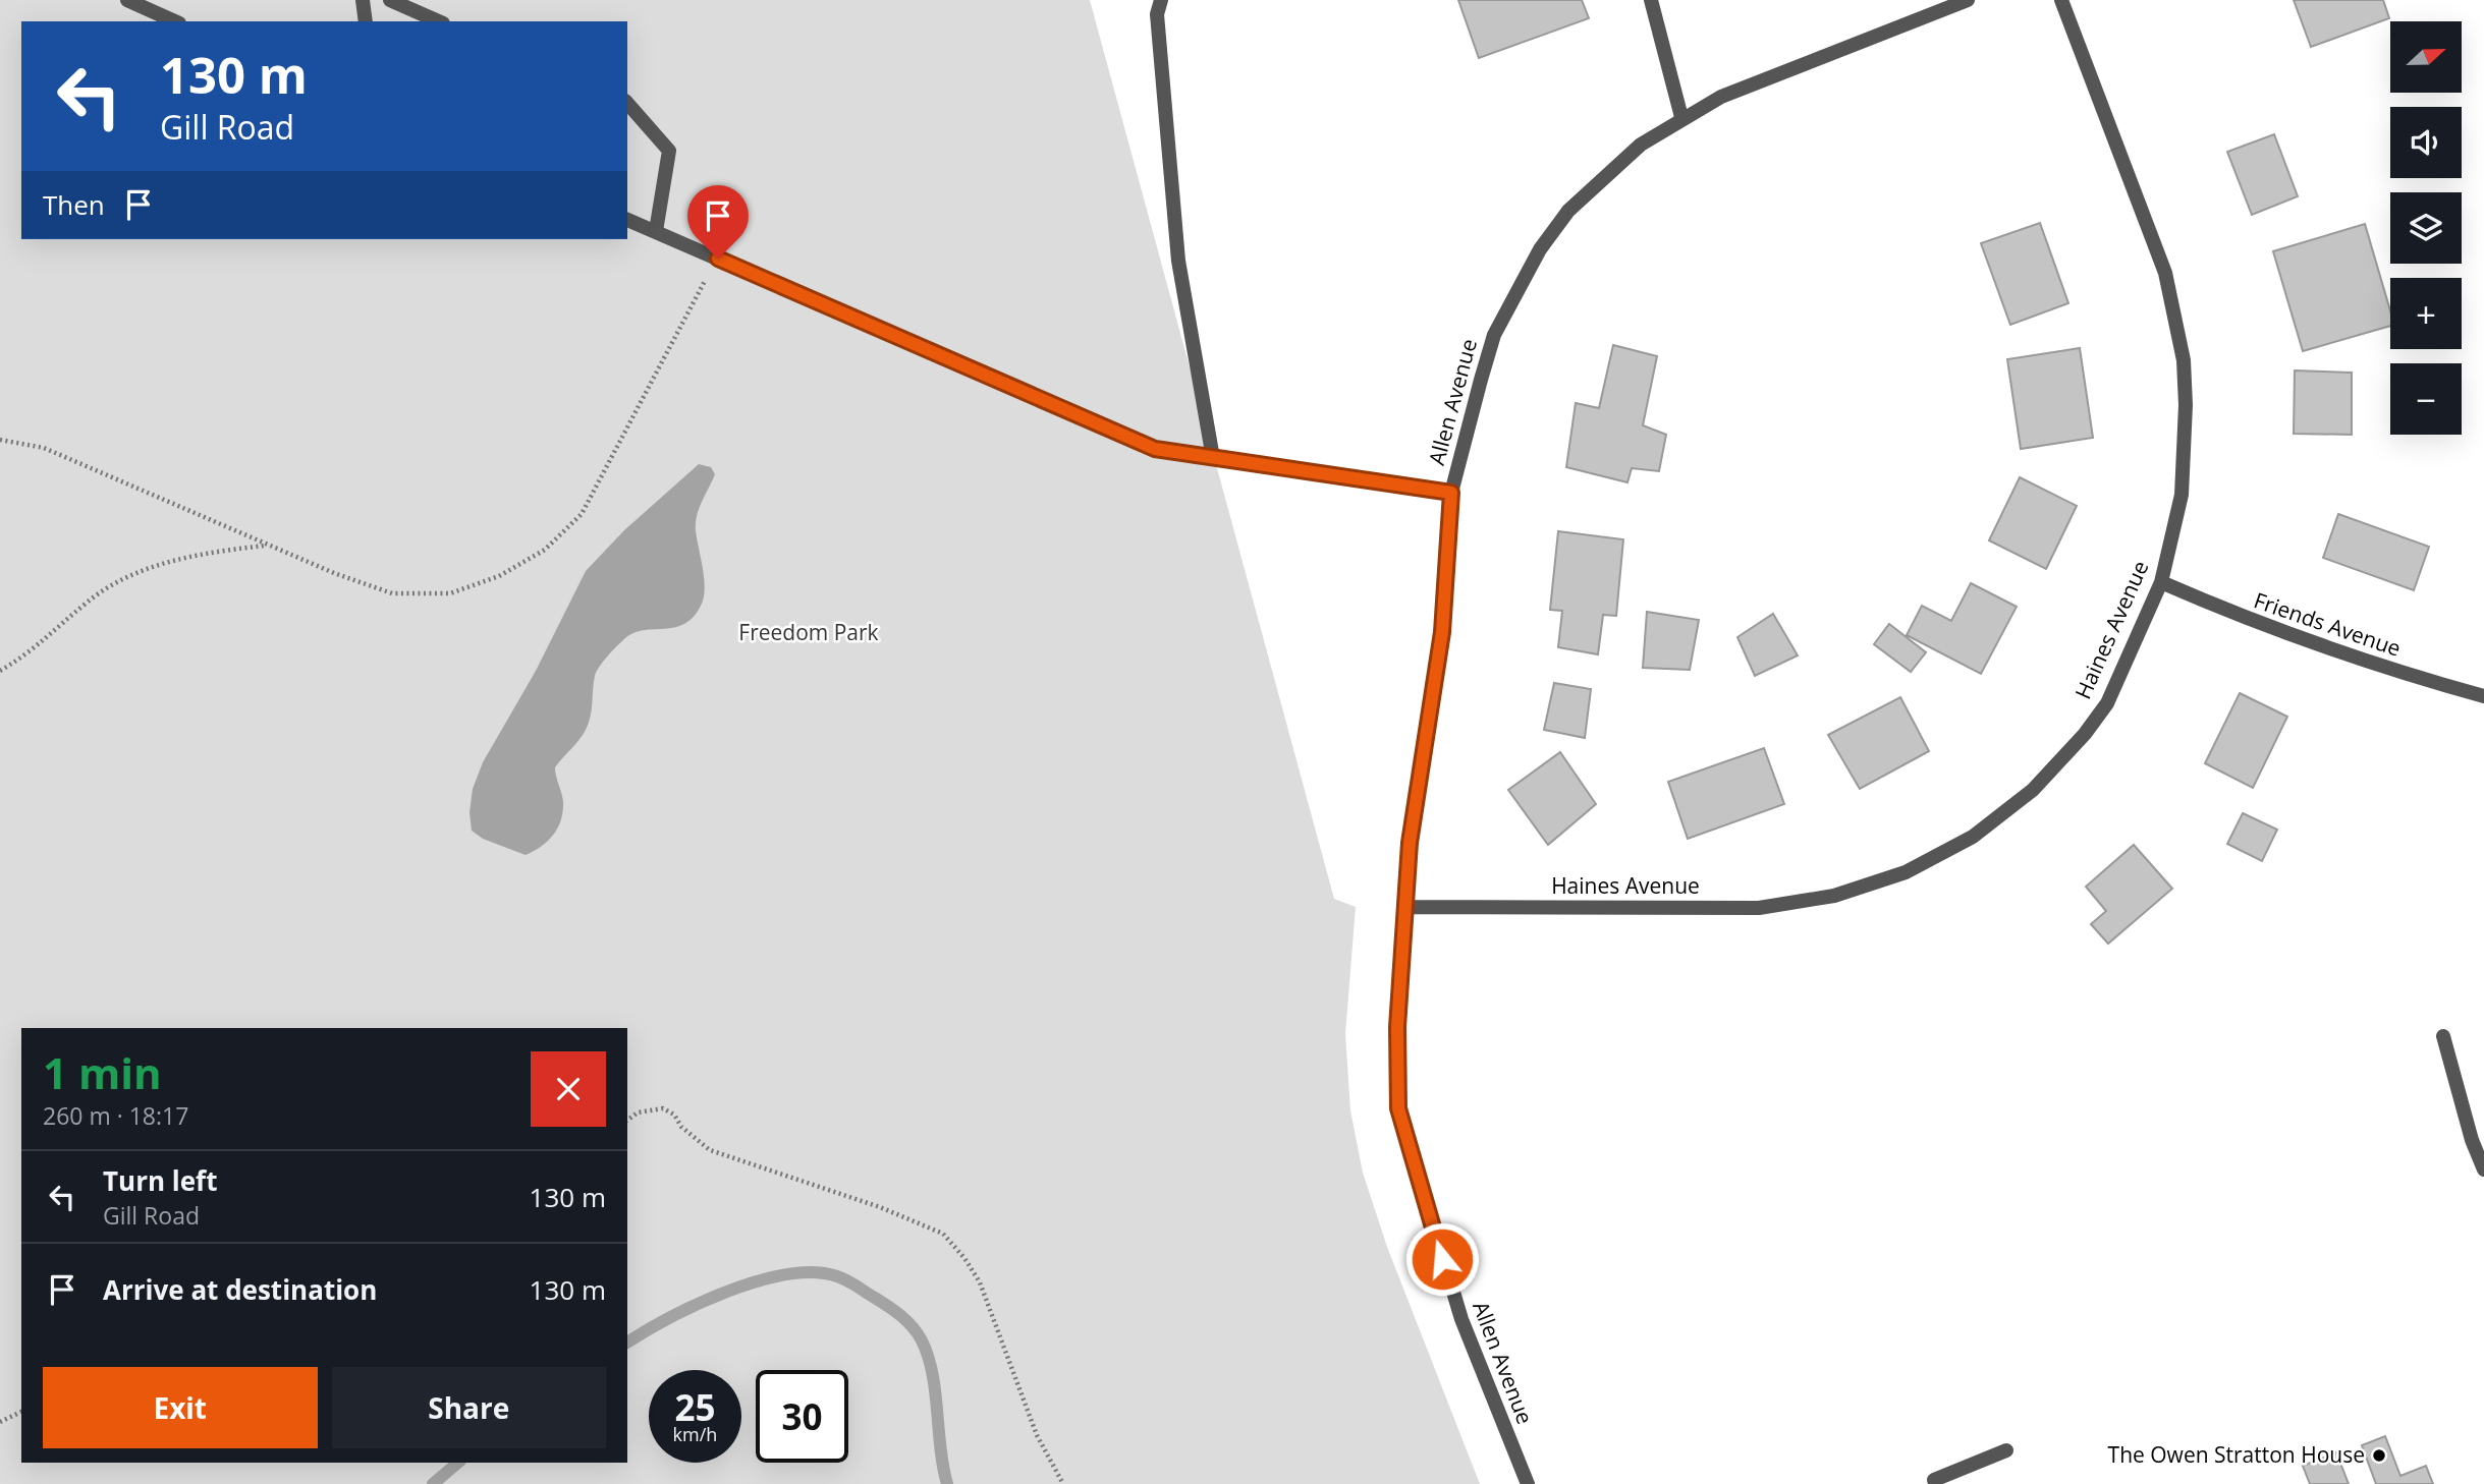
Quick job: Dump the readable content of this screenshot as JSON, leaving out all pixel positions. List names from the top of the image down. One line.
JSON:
{"streets":{"street":["Allen Avenue","Friends Avenue","Haines Avenue"]},"crossings":[["Allen Avenue","Haines Avenue"],["Friends Avenue","Haines Avenue"]],"parks":["Freedom Park"],"places":["The Owen Stratton House"],"north":"right","page":{"map_buttons":["+","−"],"turn":["130 m","Gill Road"],"then":"Then","heading":["1 min","260 m · 18:17"],"list":[{"name":"Turn left","note":"Gill Road","value":"130 m"},{"name":"Arrive at destination","value":"130 m"}],"buttons":["Exit","Share"],"speed":"25 km/h","limit":"30"}}
